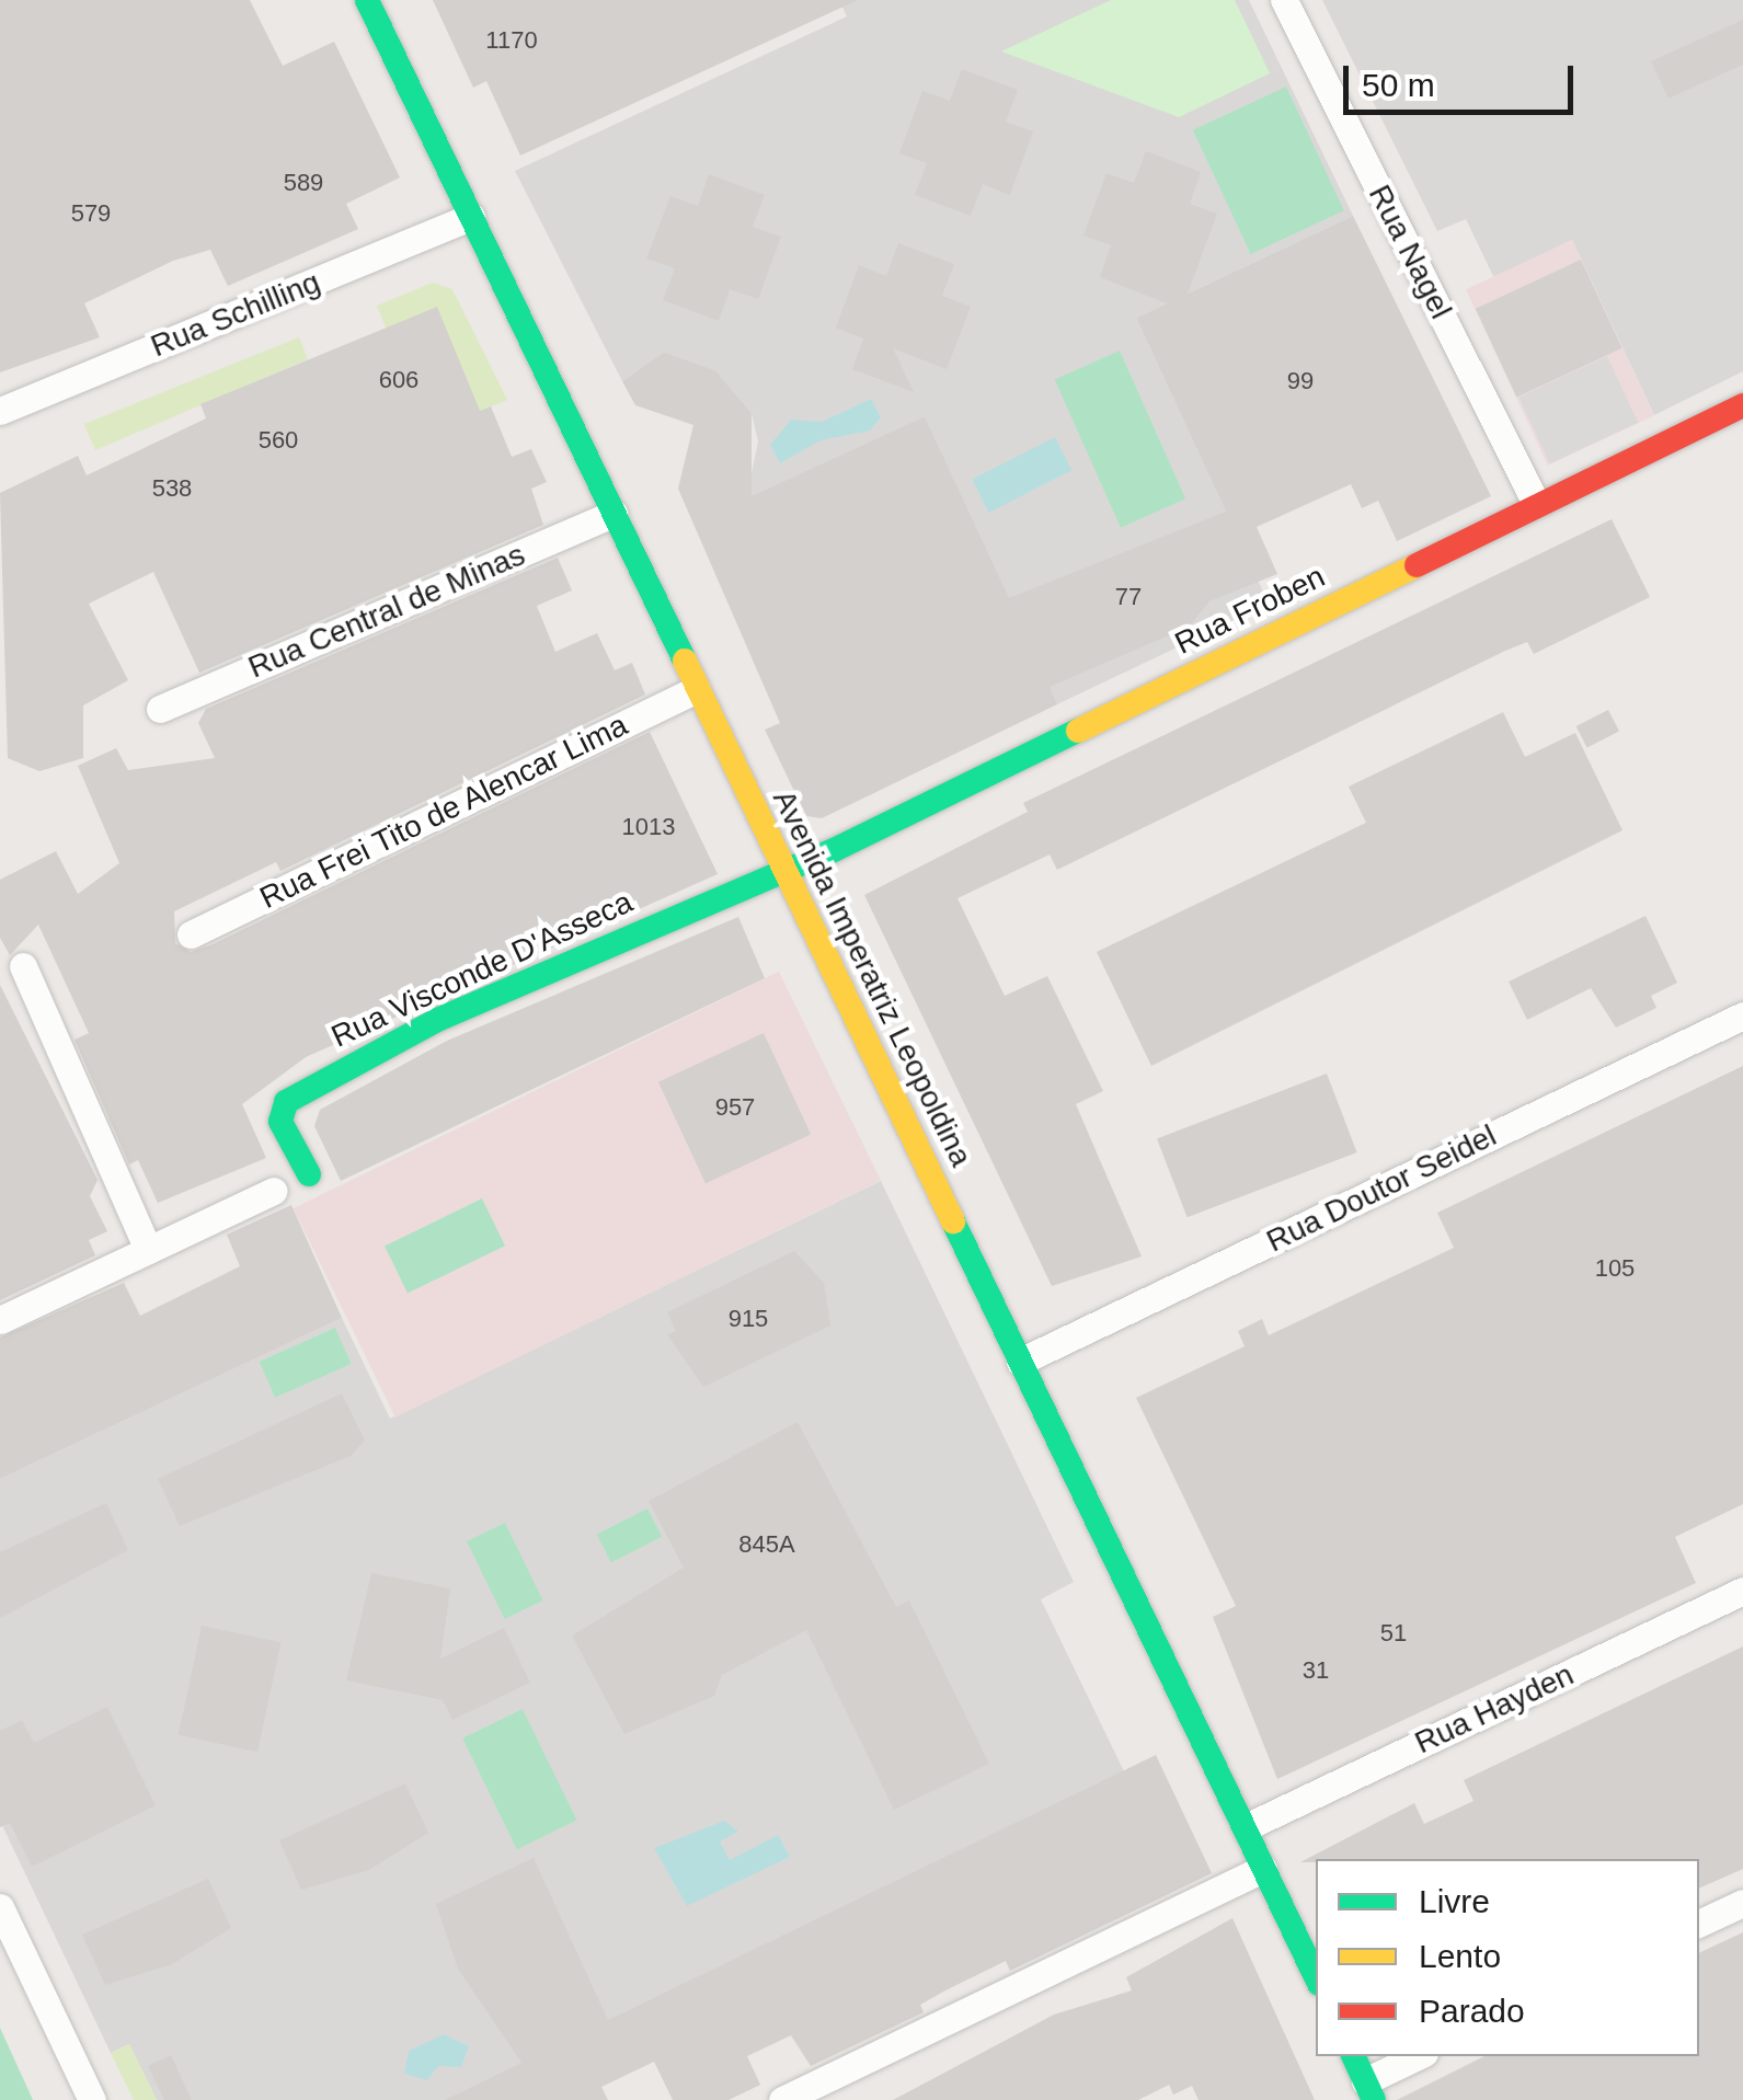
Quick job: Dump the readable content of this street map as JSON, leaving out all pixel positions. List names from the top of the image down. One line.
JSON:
{"streets":{"main road":["Rua Froben","Rua Visconde D'Asseca","Avenida Imperatriz Leopoldina"],"street":["Rua Nagel","Rua Schilling","Rua Central de Minas","Rua Frei Tito de Alencar Lima","Rua Doutor Seidel","Rua Hayden"]},"crossings":[["Rua Nagel","Rua Froben"],["Rua Schilling","Avenida Imperatriz Leopoldina"],["Rua Froben","Rua Visconde D'Asseca"],["Rua Froben","Avenida Imperatriz Leopoldina"],["Rua Central de Minas","Avenida Imperatriz Leopoldina"],["Rua Frei Tito de Alencar Lima","Avenida Imperatriz Leopoldina"],["Rua Visconde D'Asseca","Avenida Imperatriz Leopoldina"],["Avenida Imperatriz Leopoldina","Rua Doutor Seidel"],["Avenida Imperatriz Leopoldina","Rua Hayden"]],"house_numbers":["1170","589","579","606","99","560","538","77","1013","957","105","915","845A","51","31"],"legend":["Livre","Lento","Parado"],"scale_bar":"50 m"}
